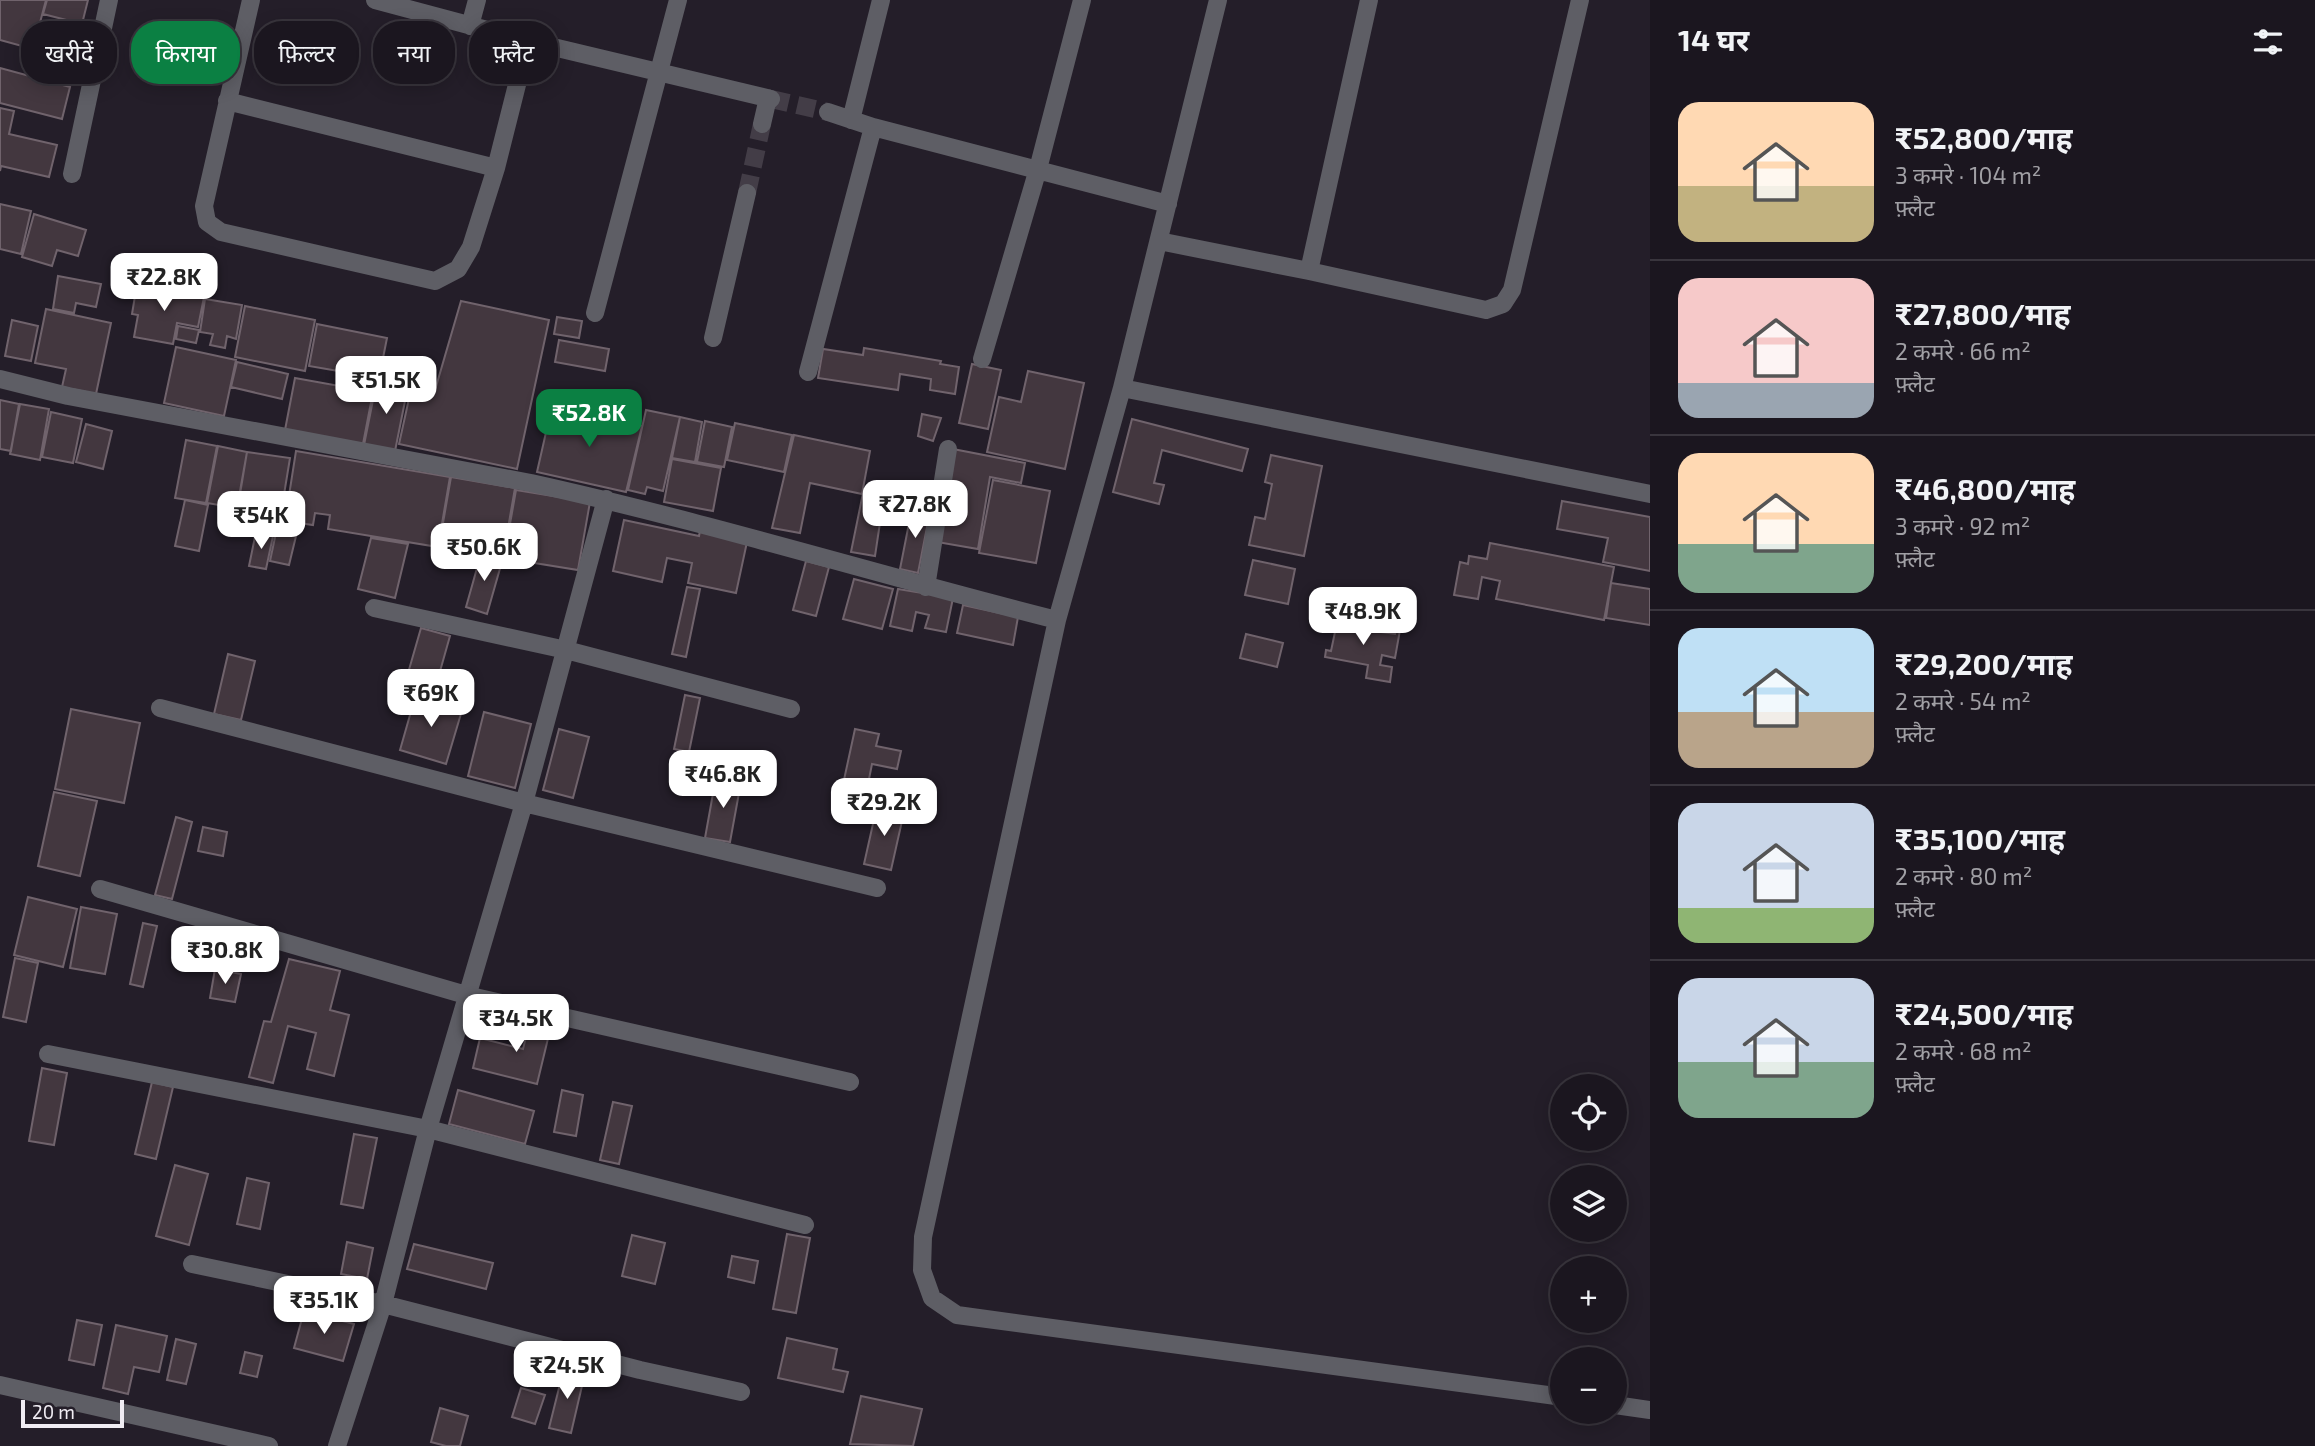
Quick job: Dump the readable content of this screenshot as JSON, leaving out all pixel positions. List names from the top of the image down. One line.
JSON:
{"scale_bar":"20 m","page":{"heading":"14 घर","chip":["खरीदें","किराया","फ़िल्टर","नया","फ़्लैट"],"list":[{"name":"₹52,800/माह","note":"3 कमरे · 104 m² · फ़्लैट"},{"name":"₹27,800/माह","note":"2 कमरे · 66 m² · फ़्लैट"},{"name":"₹46,800/माह","note":"3 कमरे · 92 m² · फ़्लैट"},{"name":"₹29,200/माह","note":"2 कमरे · 54 m² · फ़्लैट"},{"name":"₹35,100/माह","note":"2 कमरे · 80 m² · फ़्लैट"},{"name":"₹24,500/माह","note":"2 कमरे · 68 m² · फ़्लैट"}],"price":["₹22.8K","₹51.5K","₹52.8K","₹27.8K","₹54K","₹50.6K","₹48.9K","₹69K","₹46.8K","₹29.2K","₹30.8K","₹34.5K","₹35.1K","₹24.5K"],"map_buttons":["+","−"],"scale":"20 m"}}
